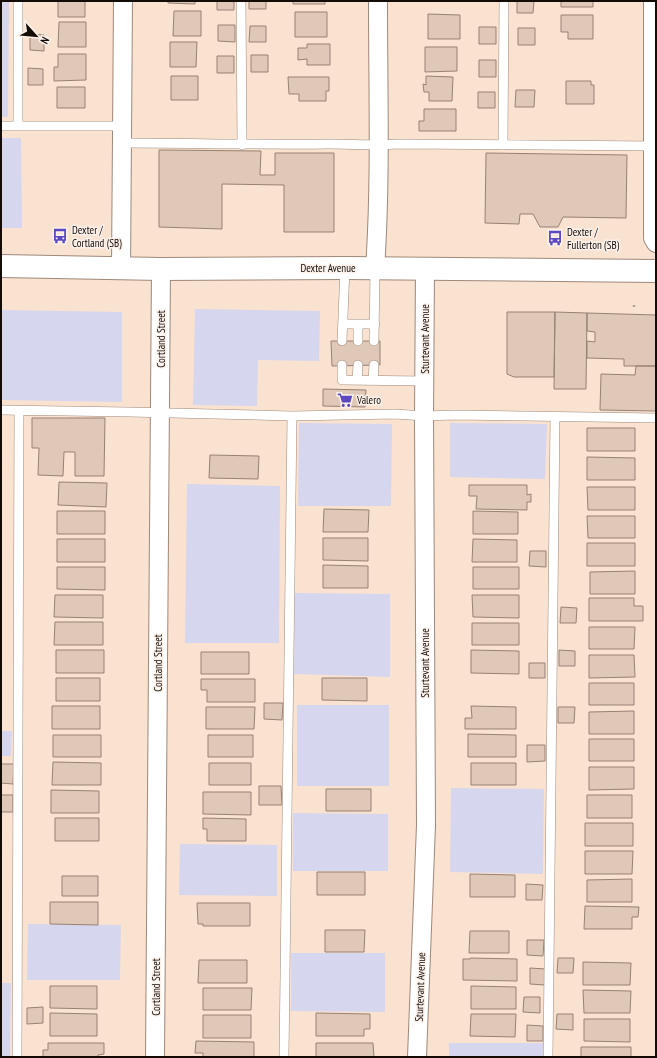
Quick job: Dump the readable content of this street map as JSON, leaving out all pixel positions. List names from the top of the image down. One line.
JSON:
{"streets":{"street":["Dexter Avenue","Cortland Street","Sturtevant Avenue"]},"crossings":[["Dexter Avenue","Cortland Street"],["Dexter Avenue","Sturtevant Avenue"]],"places":{"bus stop":["Dexter / Cortland (SB)","Dexter / Fullerton (SB)"],"supermarket":["Valero"]},"north":"bottom right"}
